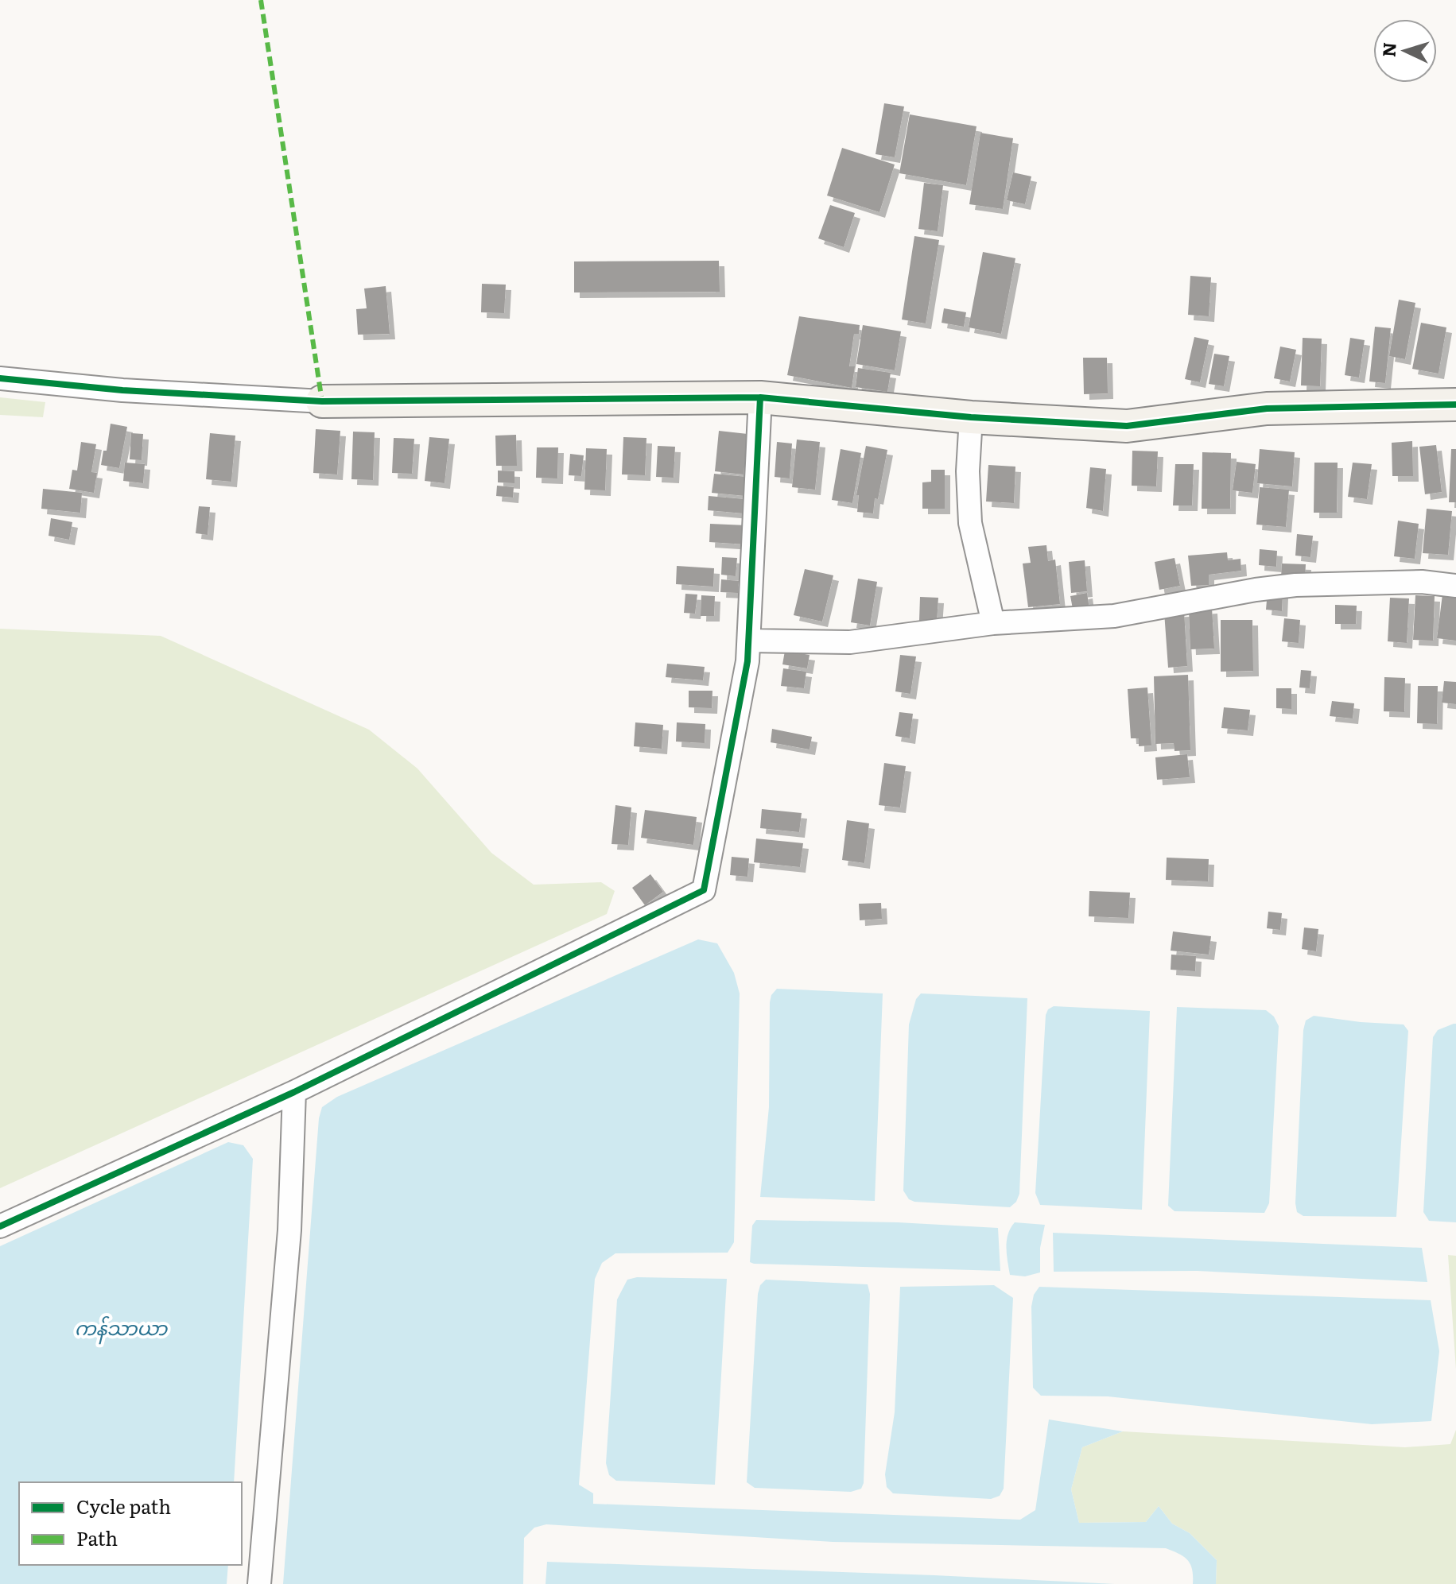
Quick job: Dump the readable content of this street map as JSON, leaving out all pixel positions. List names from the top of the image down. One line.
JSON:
{"water":["ကန်သာယာ"],"legend":["Cycle path","Path"],"north":"left"}
